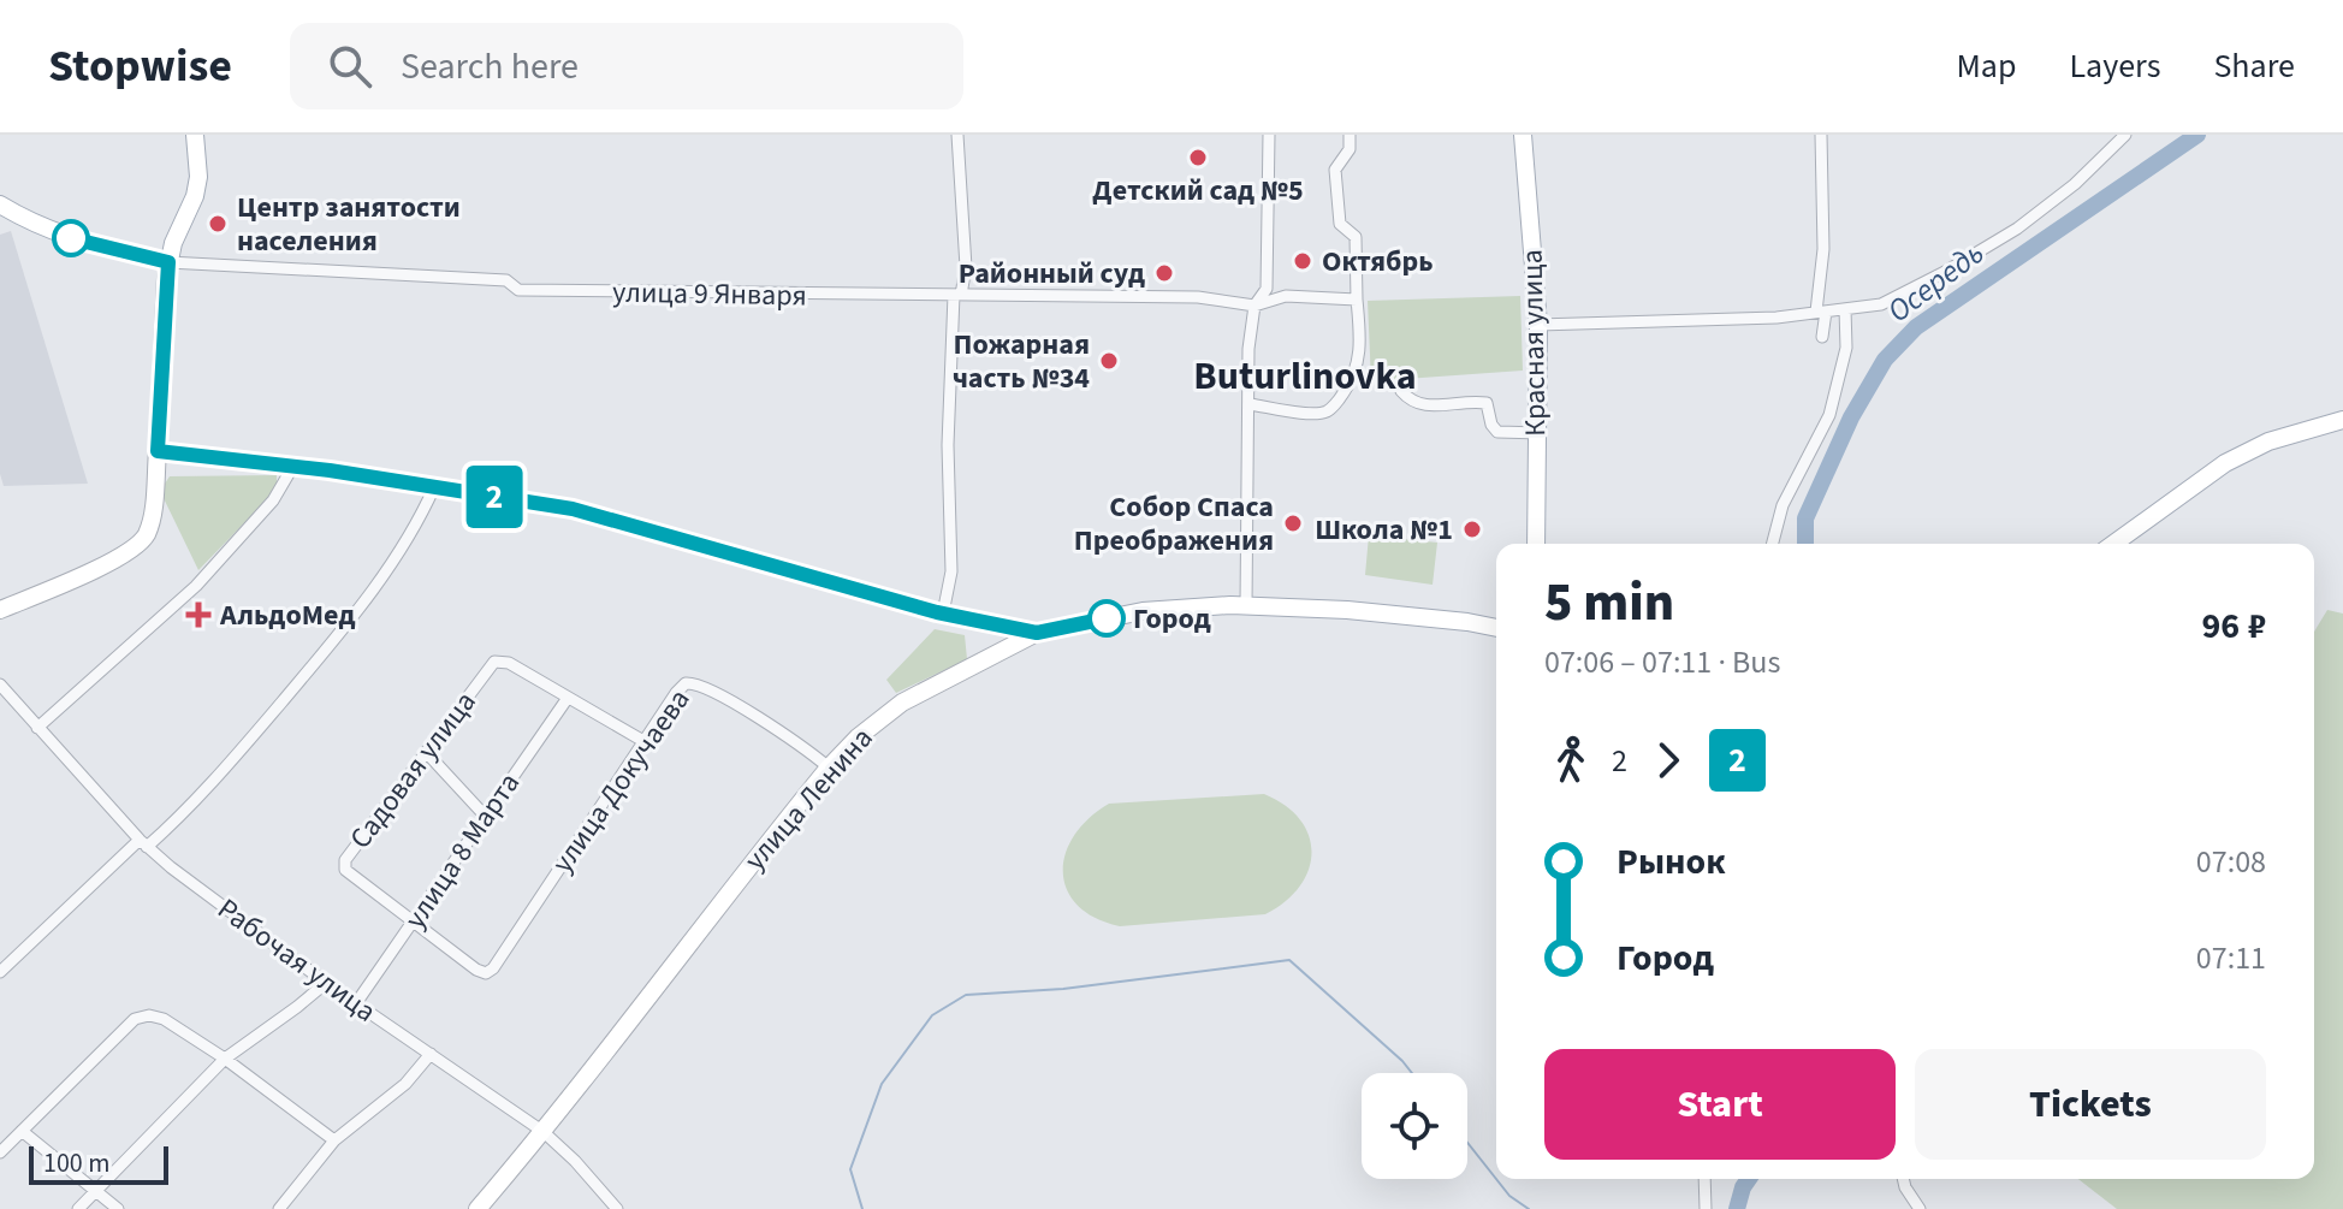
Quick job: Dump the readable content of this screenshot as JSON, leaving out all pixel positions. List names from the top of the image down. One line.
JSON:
{"streets":{"main road":["Красная улица","улица Ленина"],"street":["улица 9 Января","Садовая улица","улица Докучаева","улица 8 Марта","Рабочая улица"]},"crossings":[["Садовая улица","улица Докучаева"],["Садовая улица","улица 8 Марта"],["улица Докучаева","улица Ленина"],["улица Ленина","Рабочая улица"],["улица 8 Марта","Рабочая улица"]],"districts":["Buturlinovka"],"water":["Осередь"],"places":{"other":["Детский сад №5","Центр занятости населения","Октябрь","Районный суд","Пожарная часть №34","Собор Спаса Преображения","Школа №1","Город"],"health":["АльдоМед"]},"lines":["bus line 2"],"scale_bar":"100 m","page":{"header":"Stopwise","search":"Search here","nav":["Map","Layers","Share"],"on_map":"2","heading":["5 min","07:06 – 07:11 · Bus","96 ₽"],"legs":["2","2"],"list":[{"name":"Рынок","value":"07:08"},{"name":"Город","value":"07:11"}],"buttons":["Start","Tickets"],"scale":"100 m"}}
